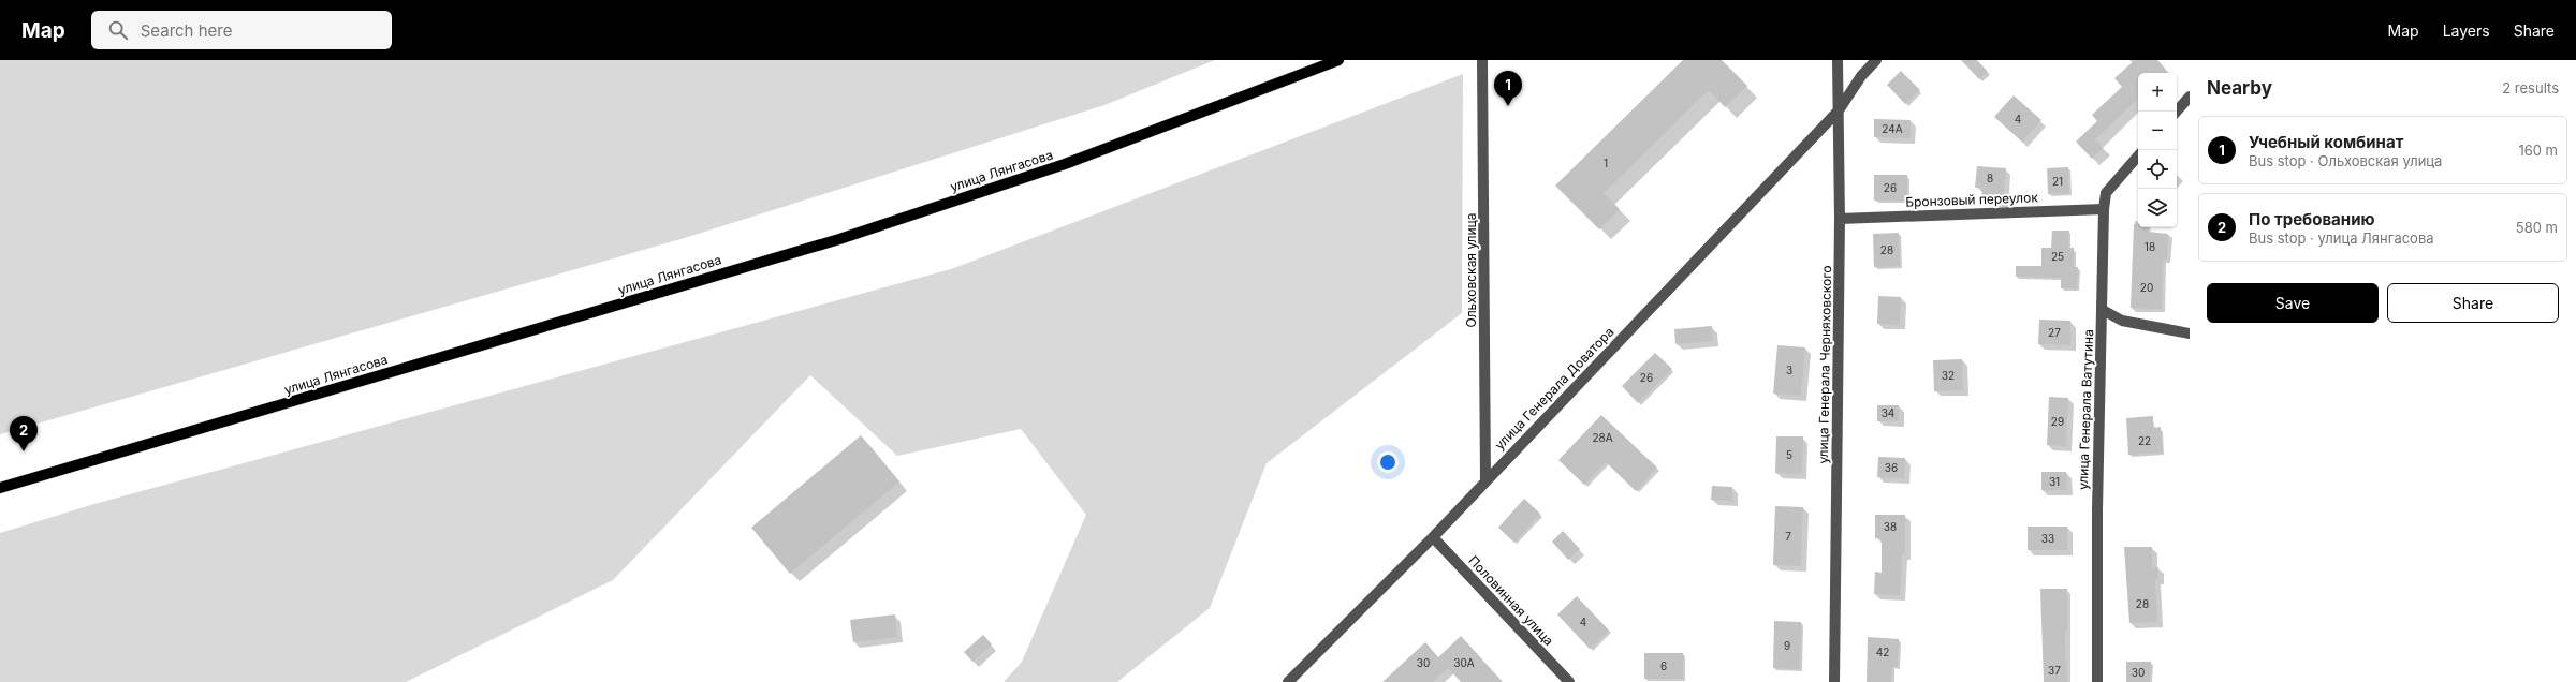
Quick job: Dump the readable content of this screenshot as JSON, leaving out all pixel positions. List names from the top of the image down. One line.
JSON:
{"streets":{"main road":["улица Лянгасова"],"street":["Бронзовый переулок","Ольховская улица","улица Генерала Черняховского","улица Генерала Доватора","улица Генерала Ватутина","Половинная улица"]},"crossings":[["Бронзовый переулок","улица Генерала Черняховского"],["Бронзовый переулок","улица Генерала Ватутина"],["Ольховская улица","улица Генерала Доватора"],["улица Генерала Черняховского","улица Генерала Доватора"],["улица Генерала Доватора","Половинная улица"]],"house_numbers":["4","24А","1","8","21","26","18","28","25","20","27","3","32","26","34","29","28А","22","5","36","31","38","7","33","28","4","9","42","30","30А","6","37","30"],"page":{"header":"Map","search":"Search here","nav":["Map","Layers","Share"],"heading":["Nearby","2 results"],"pins":["1","2"],"map_buttons":["+","−"],"list":[{"mark":"1","name":"Учебный комбинат","note":"Bus stop · Ольховская улица","value":"160 m"},{"mark":"2","name":"По требованию","note":"Bus stop · улица Лянгасова","value":"580 m"}],"buttons":["Save","Share"]}}
